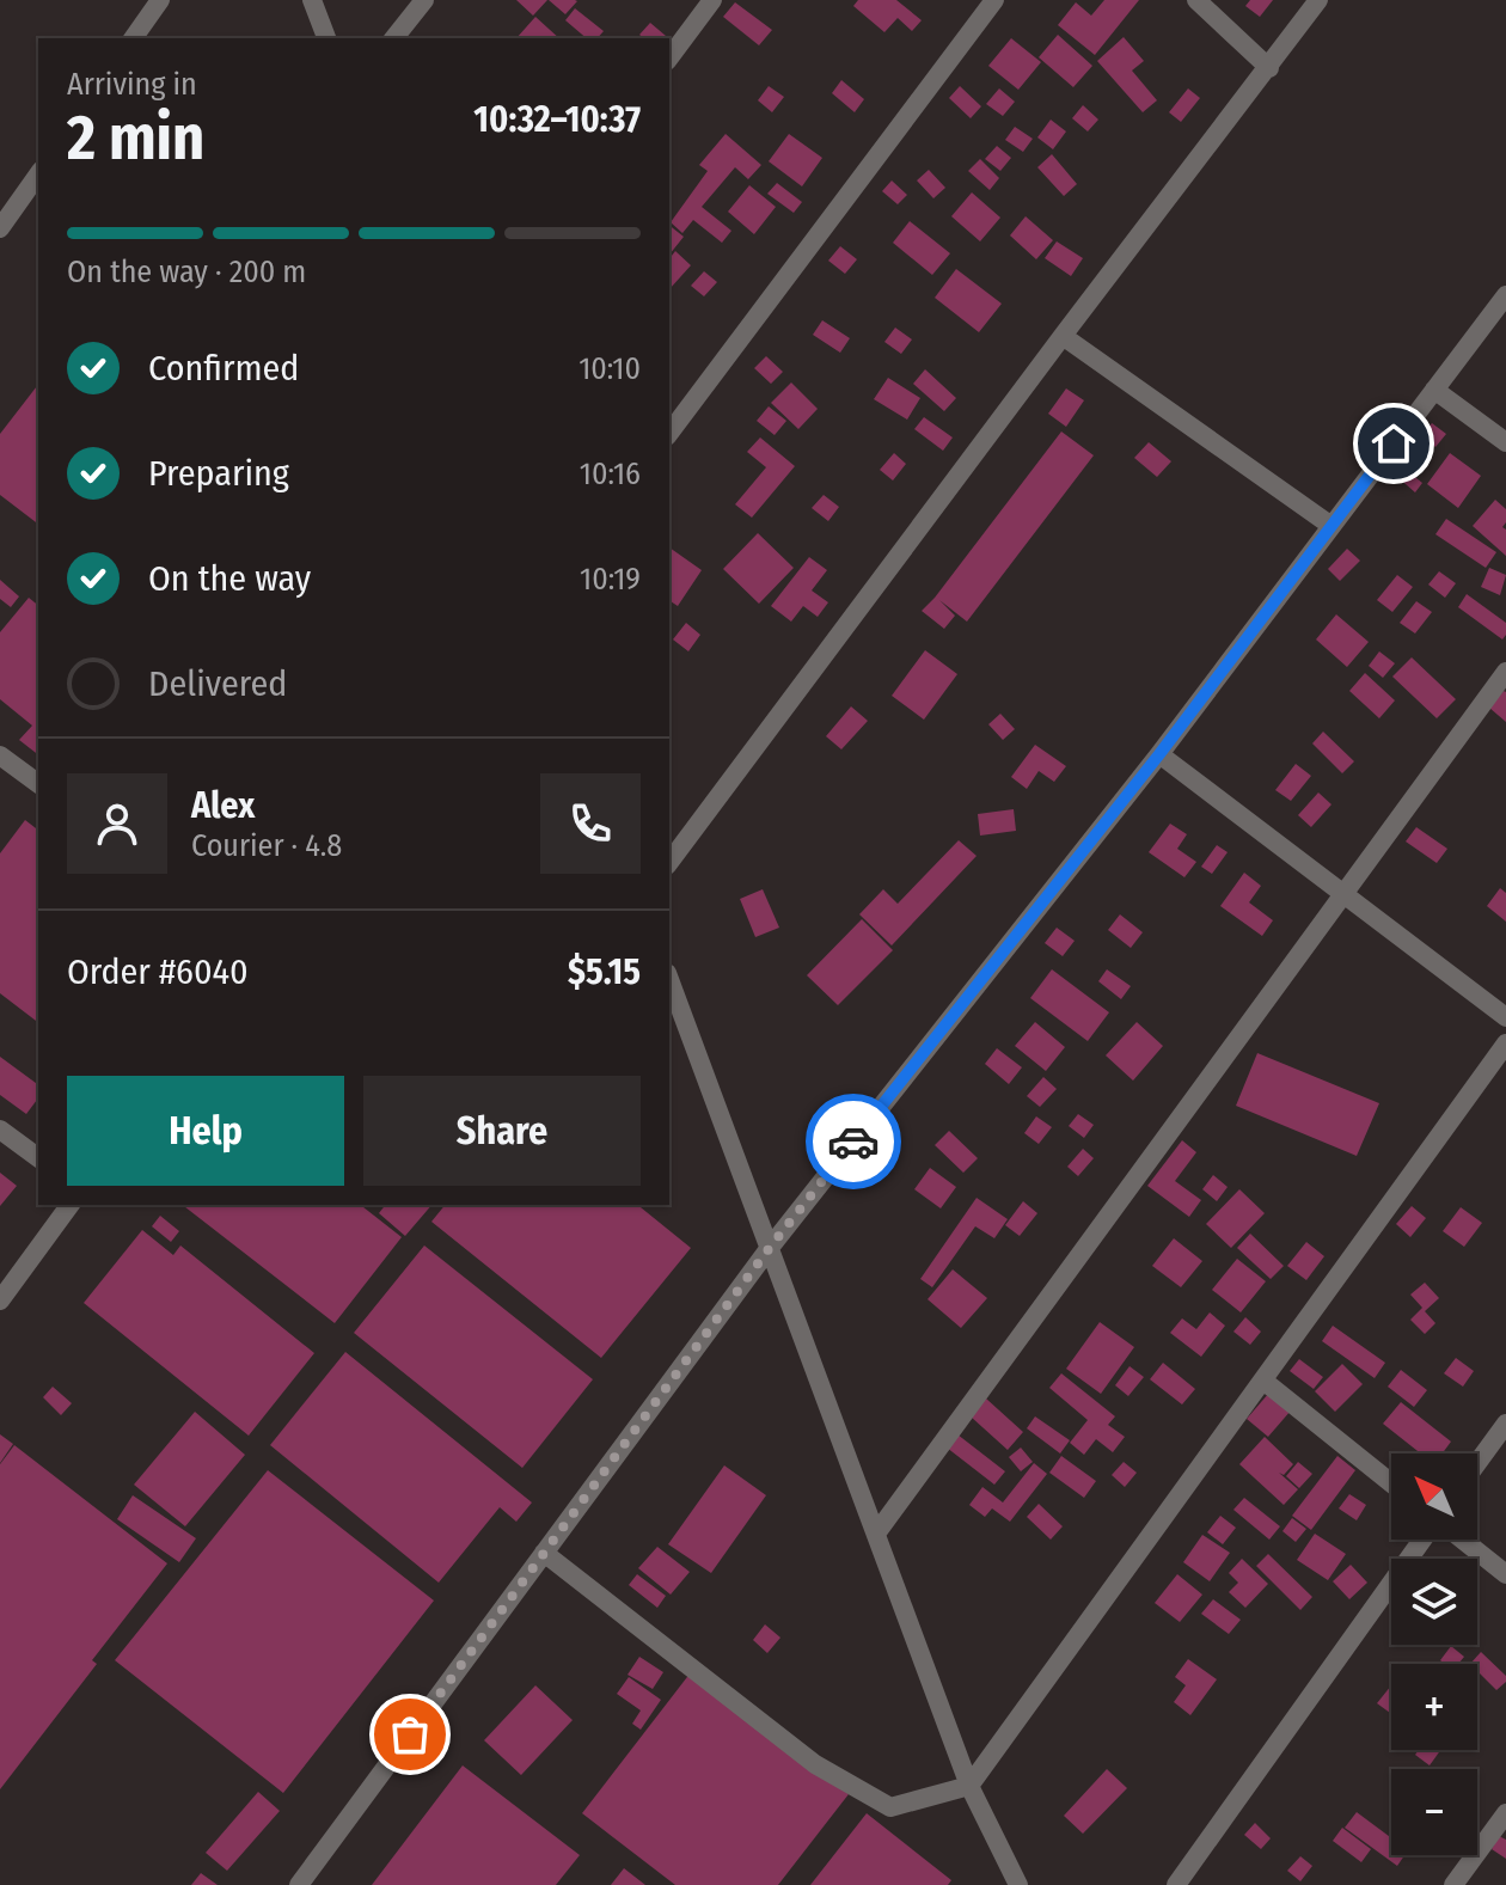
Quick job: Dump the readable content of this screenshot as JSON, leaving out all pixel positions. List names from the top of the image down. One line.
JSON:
{"north":"top left","page":{"heading":["2 min","Arriving in","10:32–10:37"],"panel":["Alex","Courier · 4.8","Order #6040","$5.15"],"bar":"On the way · 200 m","list":[["Confirmed","10:10"],["Preparing","10:16"],["On the way","10:19"],"Delivered"],"buttons":["Help","Share"],"map_buttons":["+","−"]}}
